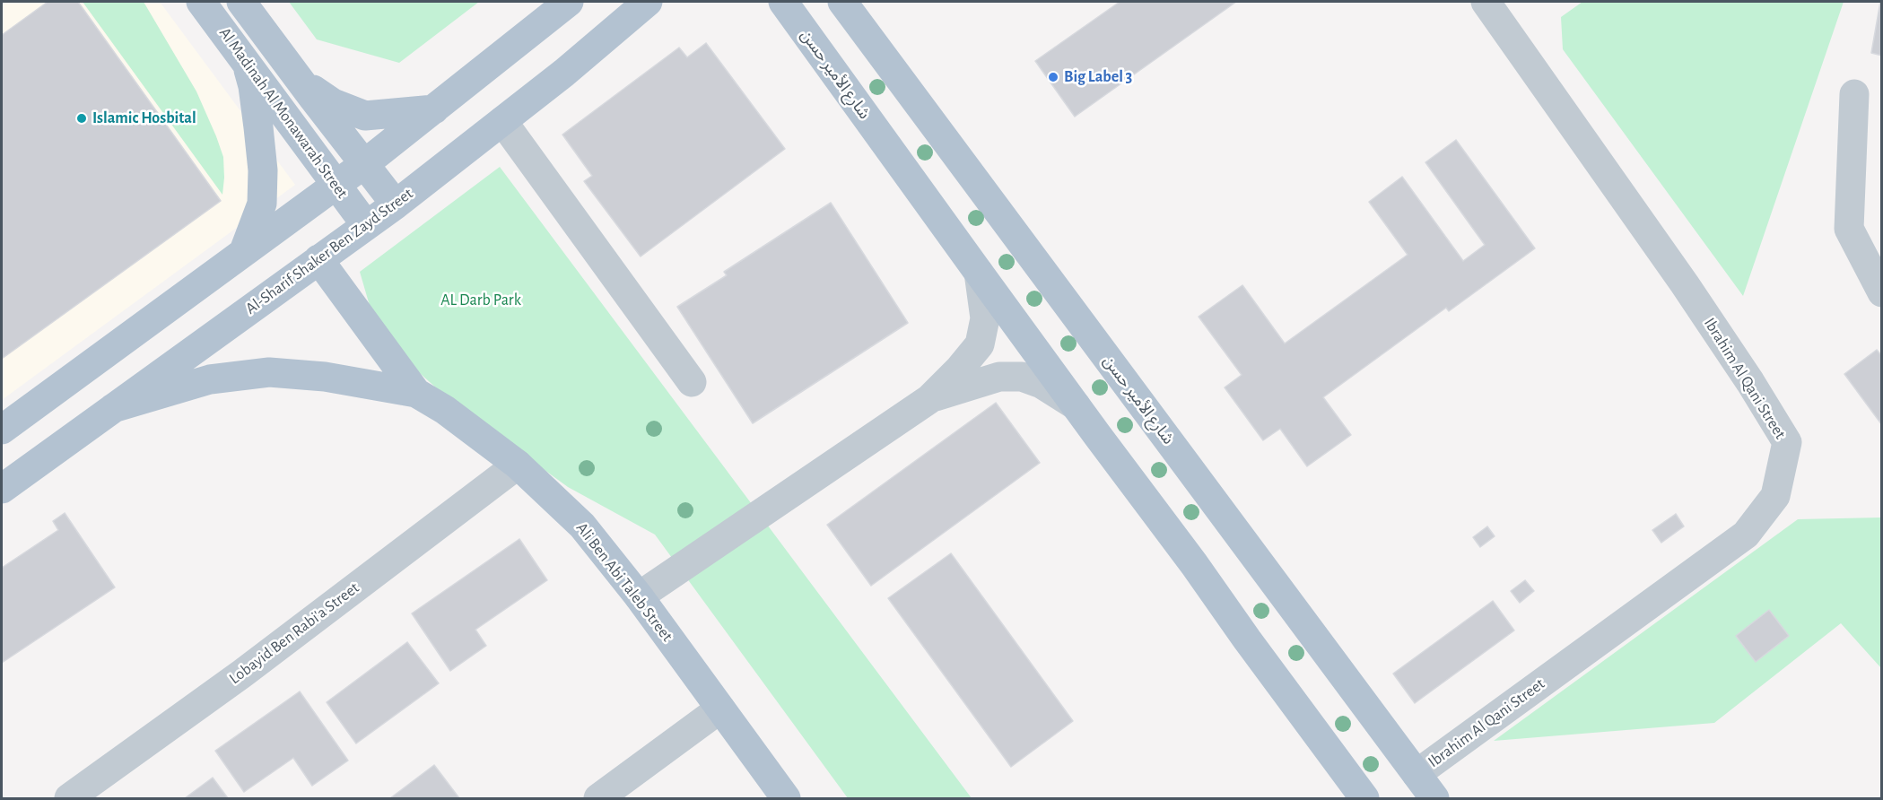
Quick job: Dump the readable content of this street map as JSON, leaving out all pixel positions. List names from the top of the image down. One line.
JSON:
{"streets":{"main road":["شارع الأمير حسن","Al Madinah Al Monawarah Street","Al-Sharif Shaker Ben Zayd Street","Ali Ben Abi Taleb Street"],"street":["Ibrahim Al Qani Street","Lobayid Ben Rabi'a Street"]},"crossings":[["شارع الأمير حسن","Ibrahim Al Qani Street"],["Al Madinah Al Monawarah Street","Al-Sharif Shaker Ben Zayd Street"],["Al-Sharif Shaker Ben Zayd Street","Ali Ben Abi Taleb Street"],["Ali Ben Abi Taleb Street","Lobayid Ben Rabi'a Street"]],"parks":["AL Darb Park"],"places":["Big Label 3","Islamic Hosbital"]}
